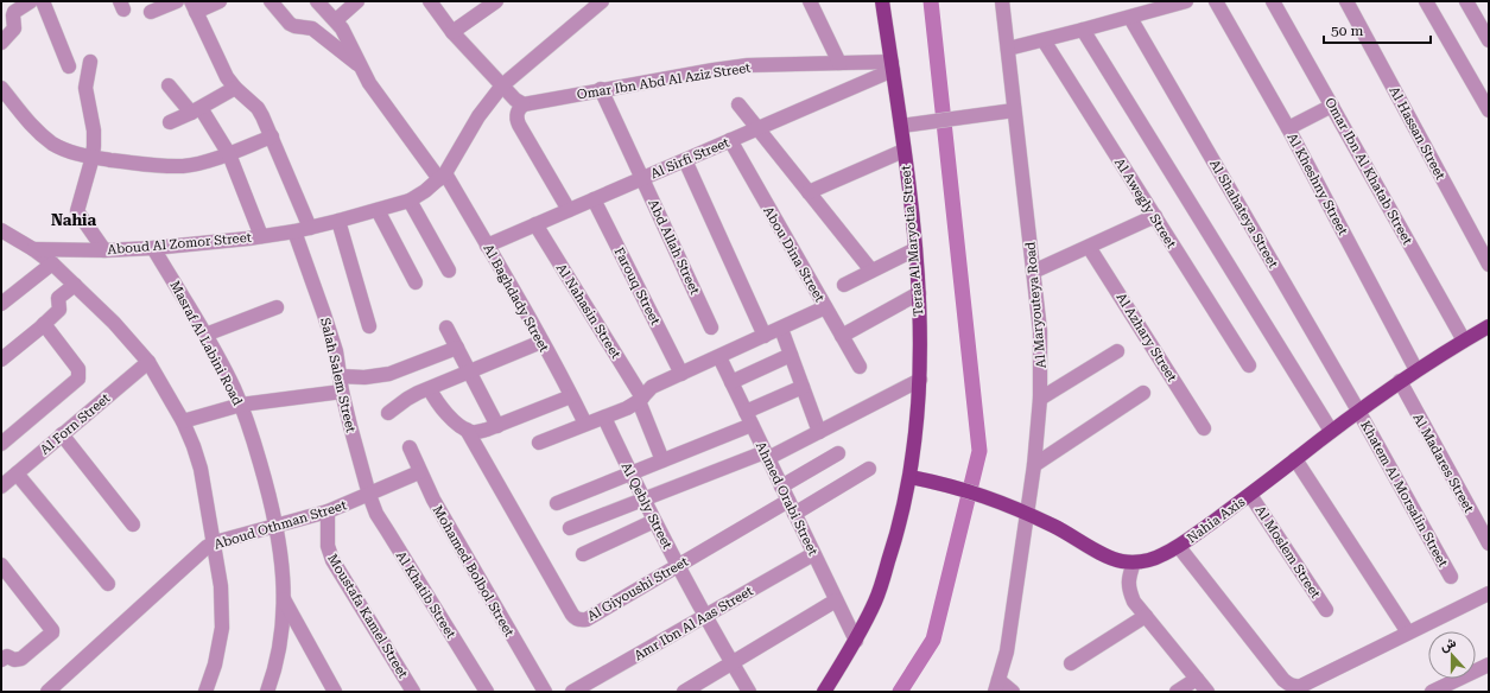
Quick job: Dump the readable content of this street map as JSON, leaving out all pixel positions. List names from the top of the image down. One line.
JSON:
{"streets":{"main road":["Teraa Al Maryotia Street","Nahia Axis"],"street":["Omar Ibn Abd Al Aziz Street","Al Hassan Street","Al Sirfi Street","Omar Ibn Al Khatab Street","Al Kheshny Street","Al Awegly Street","Al Shahateya Street","Aboud Al Zomor Street","Abd Allah Street","Abou Dina Street","Farouq Street","Al Baghdady Street","Al Maryouteya Road","Al Nahasin Street","Al Azhary Street","Masraf Al Labini Road","Salah Salem Street","Al Forn Street","Al Madares Street","Khatem Al Morsalin Street","Ahmed Orabi Street","Al Qebly Street","Aboud Othman Street","Al Moslem Street","Mohamed Bolbol Street","Al Giyoushi Street","Al Khatib Street","Moustafa Kamel Street","Amr Ibn Al Aas Street"]},"crossings":[["Omar Ibn Abd Al Aziz Street","Al Sirfi Street"],["Omar Ibn Abd Al Aziz Street","Teraa Al Maryotia Street"],["Omar Ibn Abd Al Aziz Street","Abd Allah Street"],["Al Sirfi Street","Teraa Al Maryotia Street"],["Al Sirfi Street","Abd Allah Street"],["Al Sirfi Street","Abou Dina Street"],["Al Sirfi Street","Farouq Street"],["Al Sirfi Street","Al Baghdady Street"],["Al Sirfi Street","Al Nahasin Street"],["Omar Ibn Al Khatab Street","Nahia Axis"],["Al Kheshny Street","Nahia Axis"],["Al Shahateya Street","Khatem Al Morsalin Street"],["Al Shahateya Street","Nahia Axis"],["Teraa Al Maryotia Street","Ahmed Orabi Street"],["Teraa Al Maryotia Street","Nahia Axis"],["Aboud Al Zomor Street","Al Baghdady Street"],["Aboud Al Zomor Street","Masraf Al Labini Road"],["Aboud Al Zomor Street","Salah Salem Street"],["Al Maryouteya Road","Nahia Axis"],["Masraf Al Labini Road","Aboud Othman Street"],["Salah Salem Street","Aboud Othman Street"],["Salah Salem Street","Al Khatib Street"],["Al Madares Street","Nahia Axis"],["Khatem Al Morsalin Street","Nahia Axis"],["Ahmed Orabi Street","Al Giyoushi Street"],["Ahmed Orabi Street","Amr Ibn Al Aas Street"],["Al Qebly Street","Al Giyoushi Street"],["Al Qebly Street","Amr Ibn Al Aas Street"],["Nahia Axis","Al Moslem Street"],["Aboud Othman Street","Mohamed Bolbol Street"],["Aboud Othman Street","Al Khatib Street"],["Aboud Othman Street","Moustafa Kamel Street"]],"districts":["Nahia"],"scale_bar":"50 m","north":"top"}
